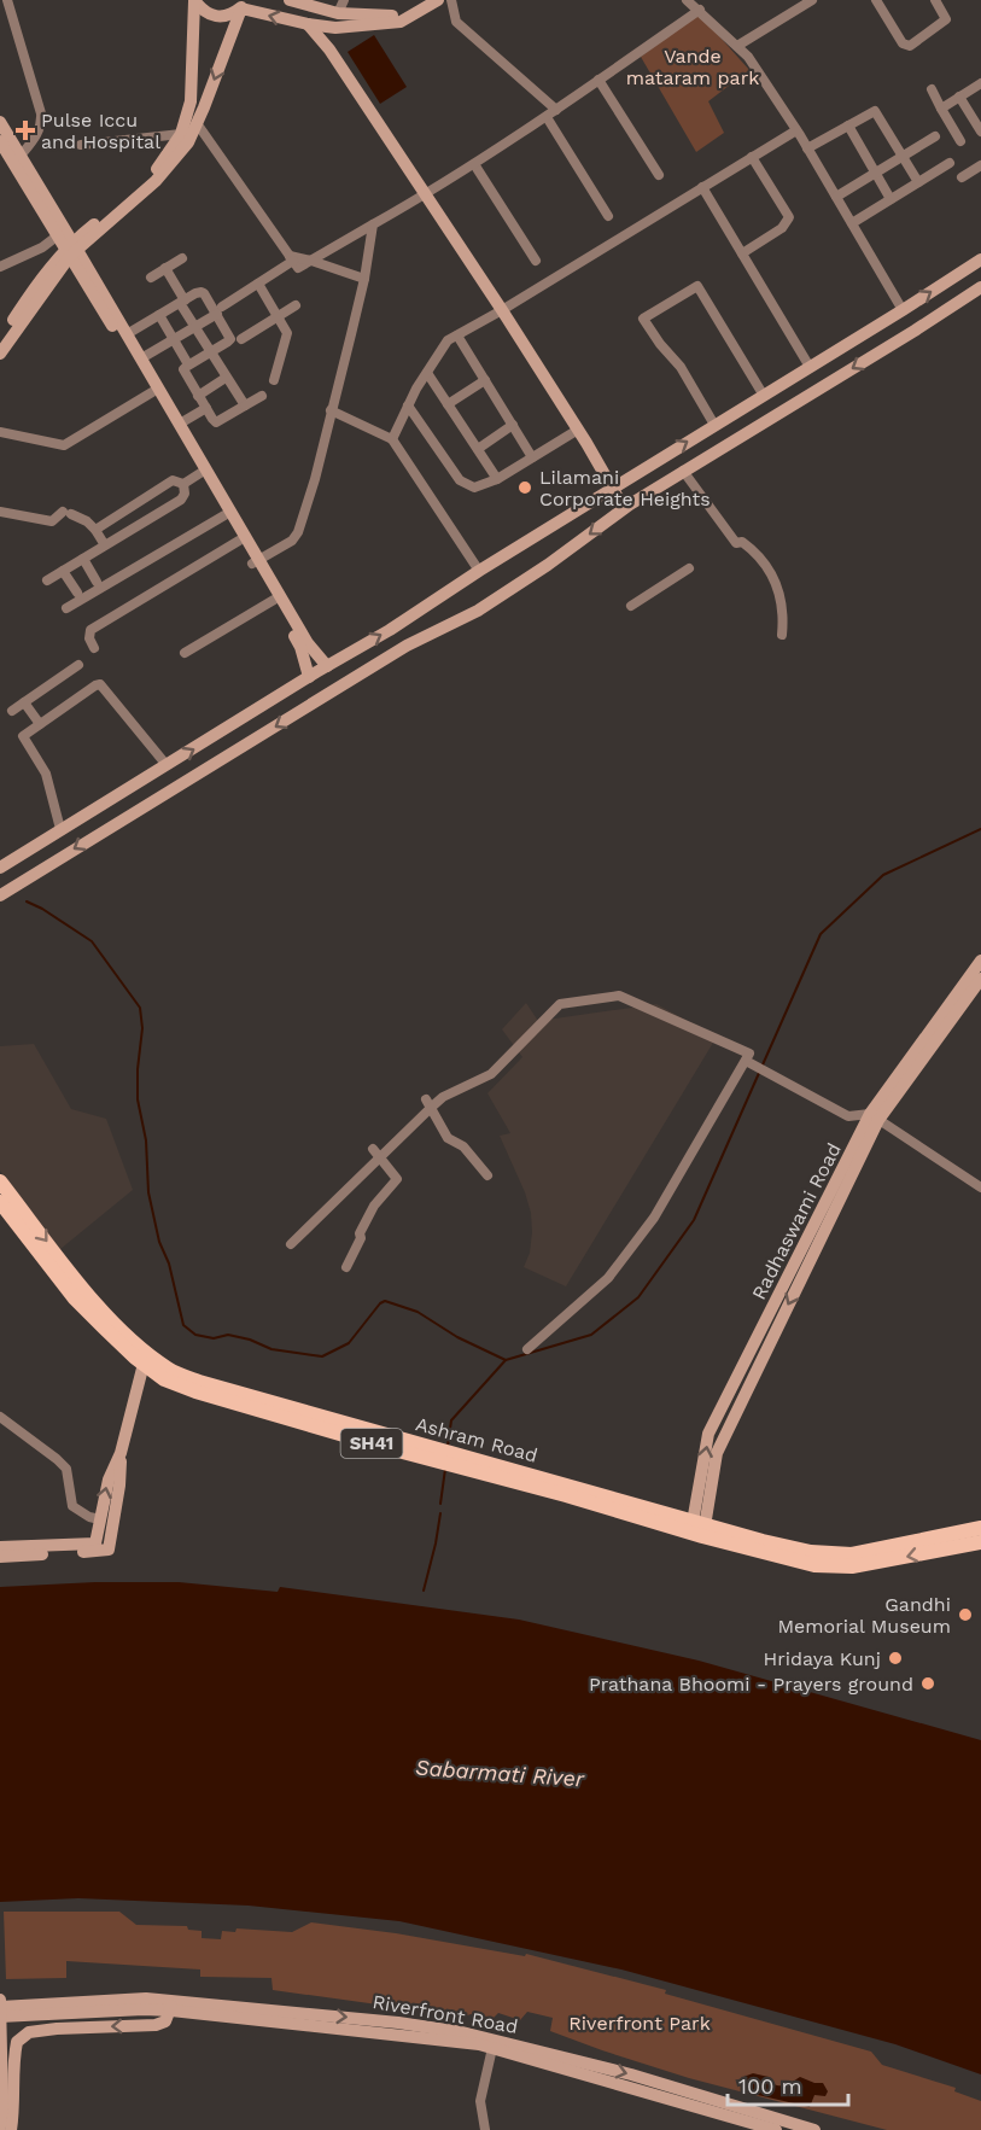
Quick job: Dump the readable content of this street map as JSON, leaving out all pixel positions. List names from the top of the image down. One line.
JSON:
{"streets":{"main road":["Radhaswami Road","Ashram Road","Riverfront Road"]},"crossings":[["Radhaswami Road","Ashram Road"]],"water":["Sabarmati River"],"parks":["Vande mataram park","Riverfront Park"],"places":{"health":["Pulse Iccu and Hospital"],"other":["Lilamani Corporate Heights","Gandhi Memorial Museum","Hridaya Kunj","Prathana Bhoomi - Prayers ground"]},"scale_bar":"100 m"}
